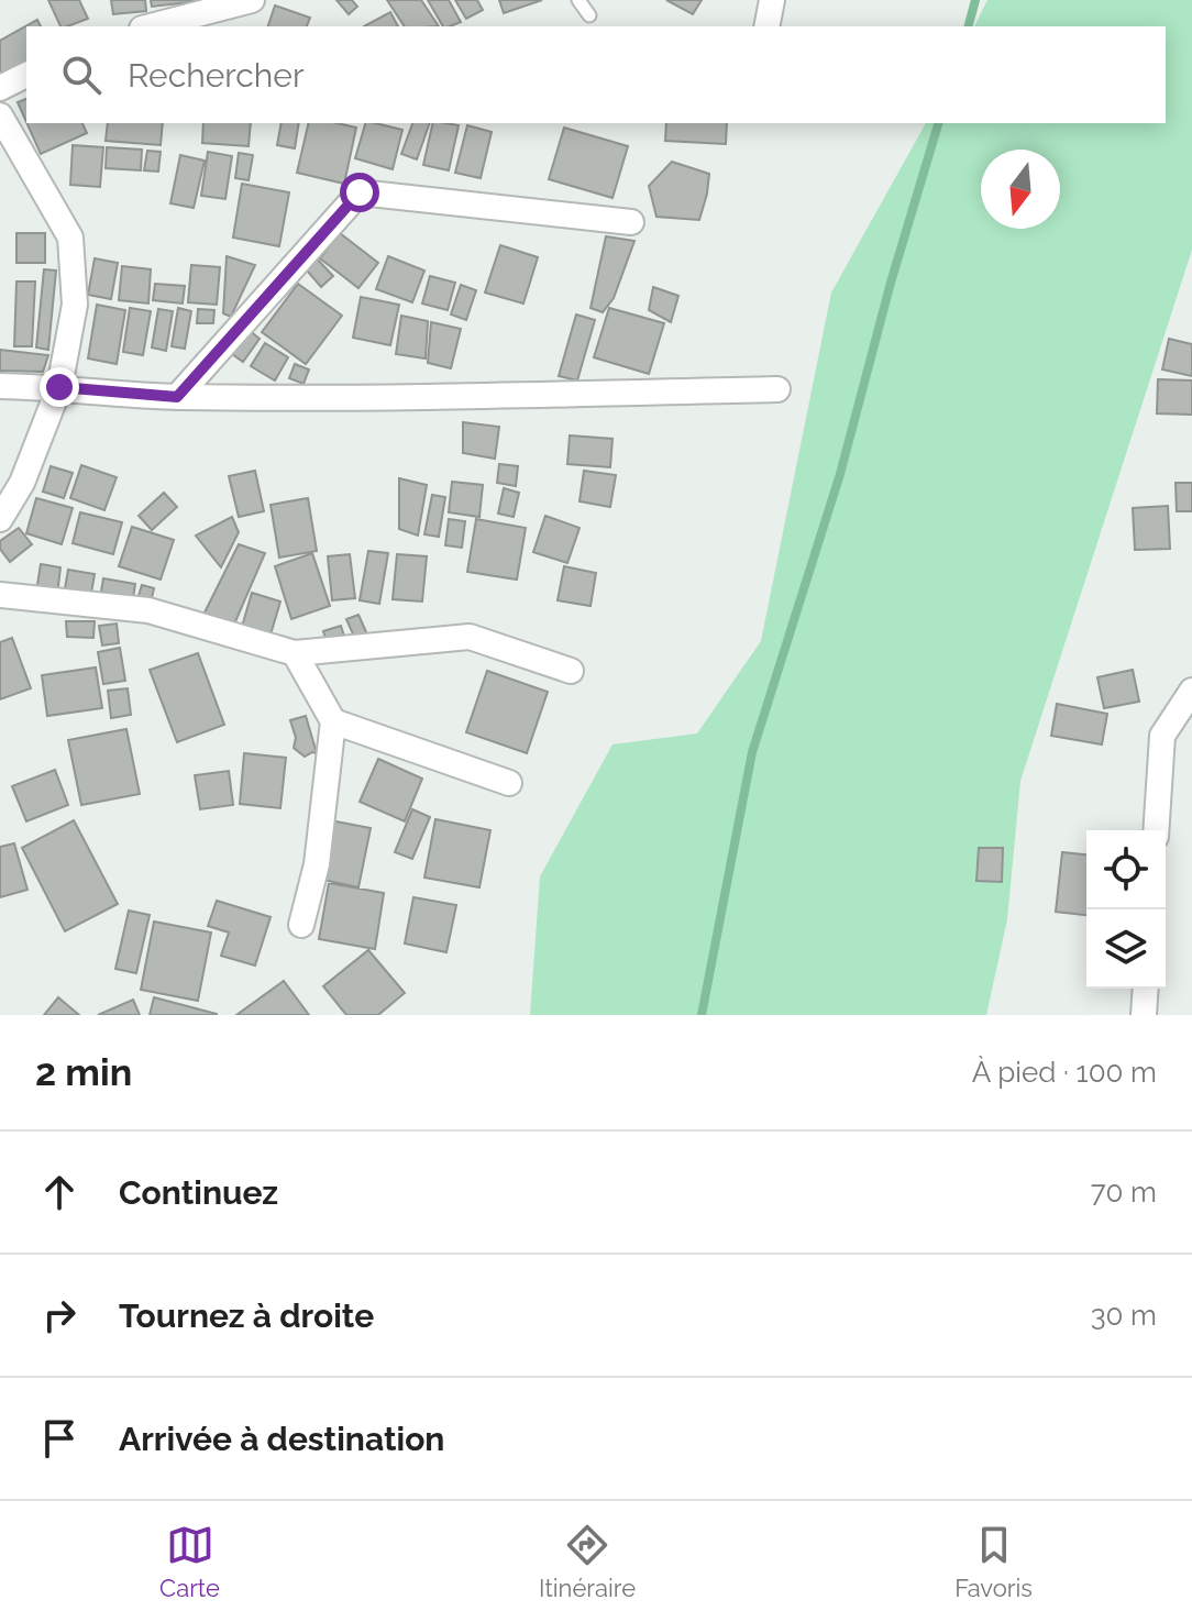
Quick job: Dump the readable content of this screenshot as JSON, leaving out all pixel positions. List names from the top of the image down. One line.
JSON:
{"north":"bottom","page":{"search":"Rechercher","heading":["2 min","À pied · 100 m"],"list":[["Continuez","70 m"],["Tournez à droite","30 m"],"Arrivée à destination"],"nav":["Carte","Itinéraire","Favoris"]}}
